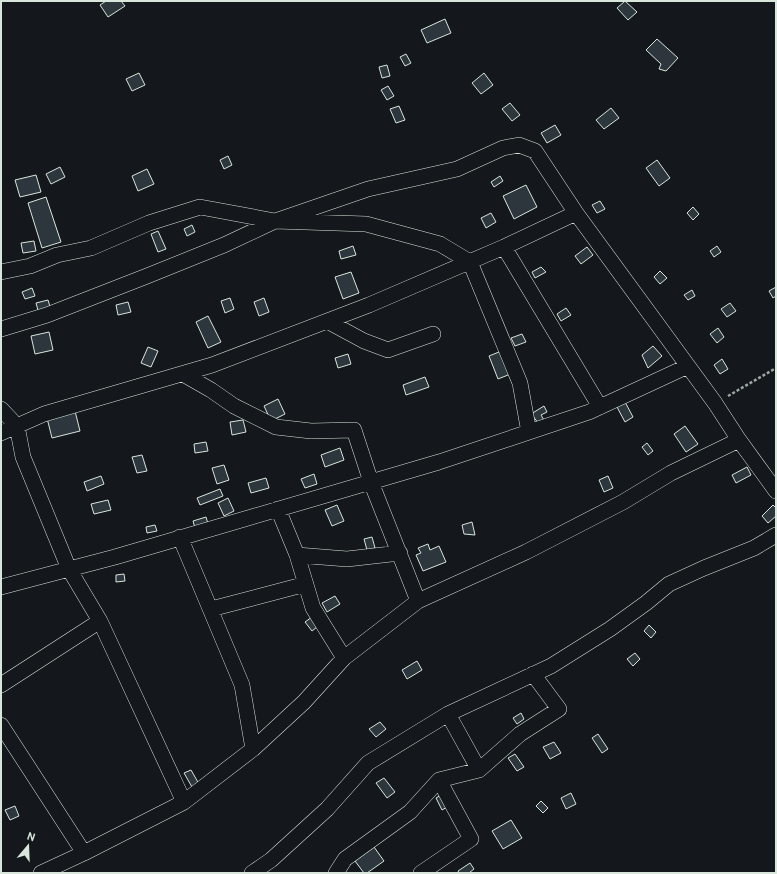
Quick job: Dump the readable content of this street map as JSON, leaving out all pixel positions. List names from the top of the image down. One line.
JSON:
{"north":"top"}
